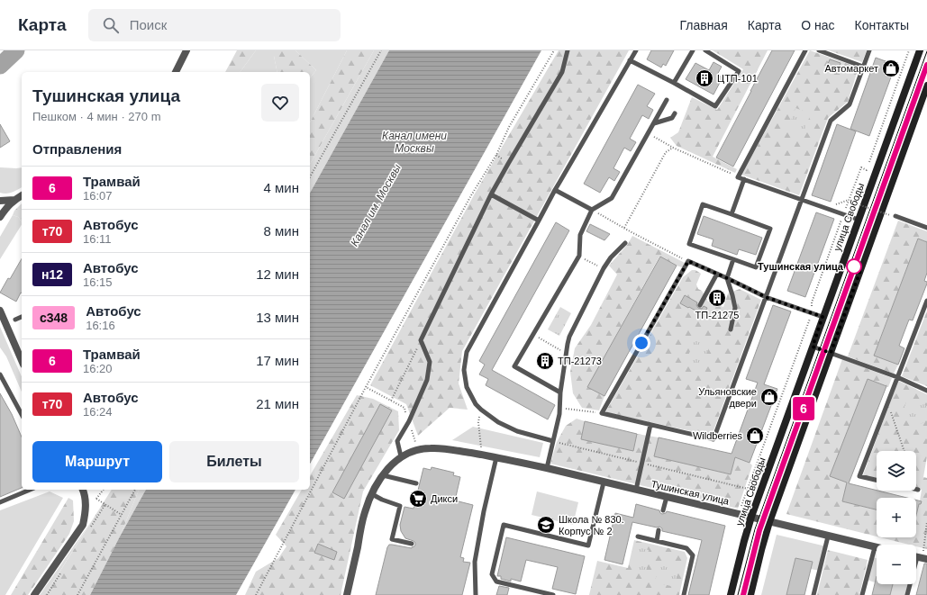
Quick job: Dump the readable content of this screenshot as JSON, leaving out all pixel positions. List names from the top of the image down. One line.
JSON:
{"streets":{"main road":["улица Свободы"],"street":["Тушинская улица"]},"crossings":[["улица Свободы","Тушинская улица"]],"water":["Канал имени Москвы","Канал им. Москвы"],"places":{"shop":["Автомаркет","Ульяновские двери","Wildberries"],"building":["ЦТП-101","ТП-21275","ТП-21273"],"other":["Тушинская улица"],"supermarket":["Дикси"],"school or university":["Школа № 830. Корпус № 2"]},"lines":["tram line 6"],"page":{"header":"Карта","search":"Поиск","nav":["Главная","Карта","О нас","Контакты"],"on_map":"6","heading":[["Тушинская улица","Пешком · 4 мин · 270 m"],"Отправления"],"list":[{"mark":"6","name":"Трамвай","note":"16:07","value":"4 мин"},{"mark":"т70","name":"Автобус","note":"16:11","value":"8 мин"},{"mark":"н12","name":"Автобус","note":"16:15","value":"12 мин"},{"mark":"с348","name":"Автобус","note":"16:16","value":"13 мин"},{"mark":"6","name":"Трамвай","note":"16:20","value":"17 мин"},{"mark":"т70","name":"Автобус","note":"16:24","value":"21 мин"}],"buttons":["Маршрут","Билеты"],"map_buttons":["+","−"]}}
